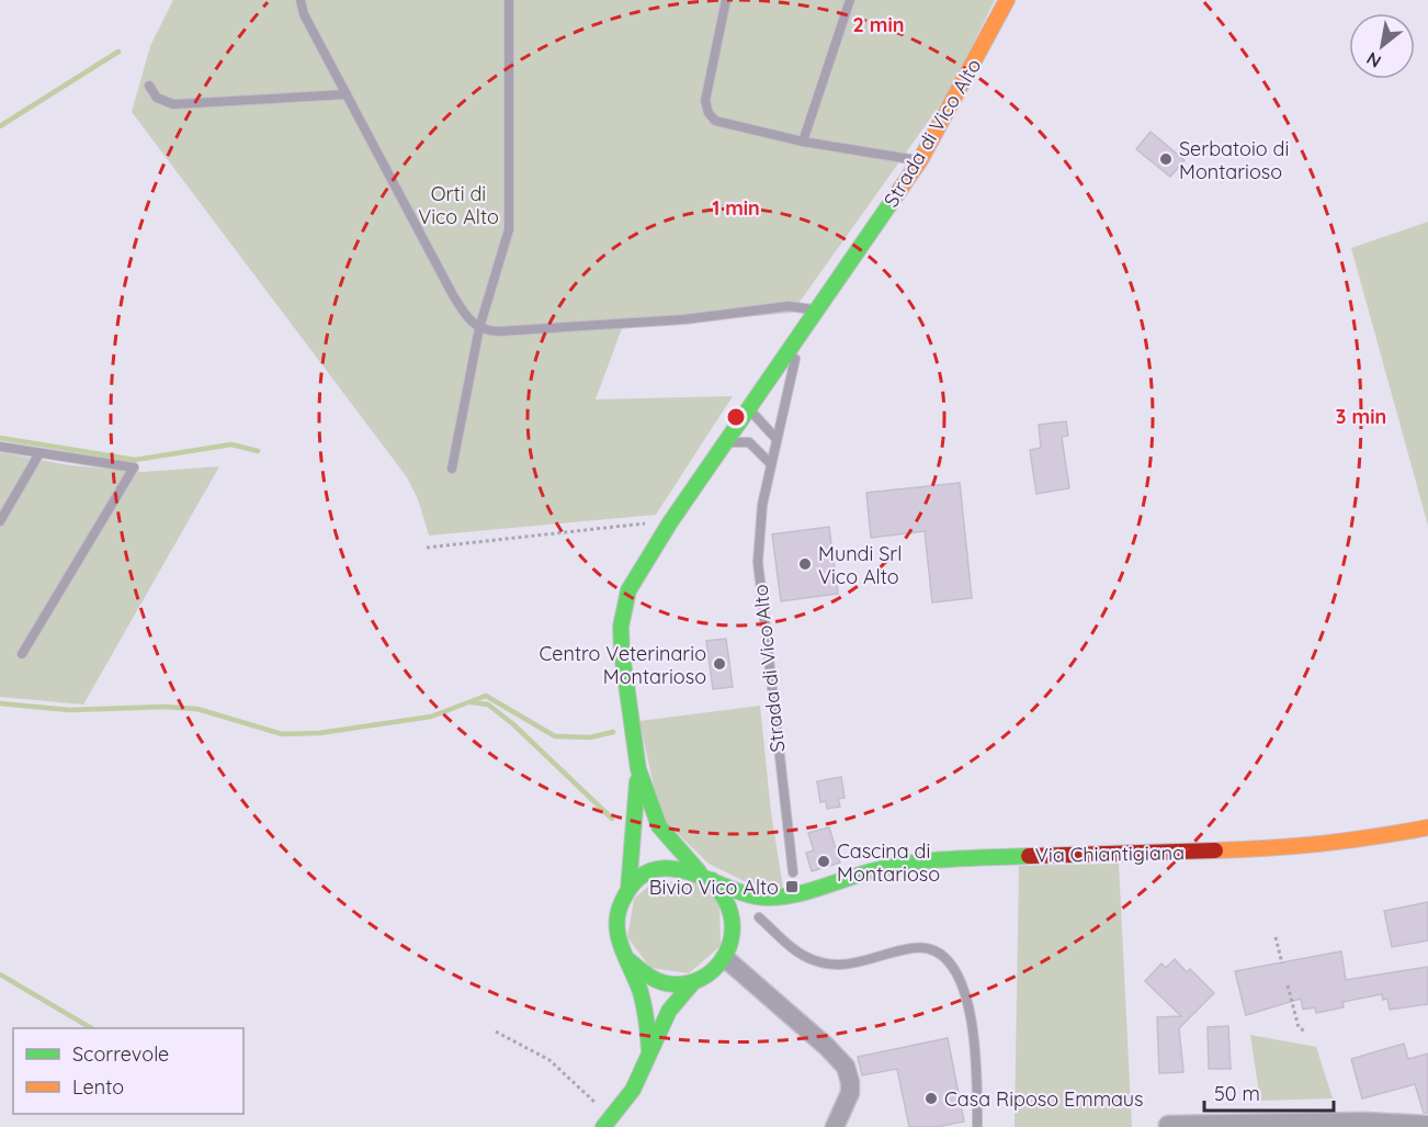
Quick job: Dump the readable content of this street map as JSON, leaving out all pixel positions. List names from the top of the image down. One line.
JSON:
{"streets":{"main road":["Strada di Vico Alto","Via Chiantigiana"]},"crossings":[["Strada di Vico Alto","Via Chiantigiana"]],"parks":["Orti di Vico Alto"],"places":{"other":["Serbatoio di Montarioso","Mundi Srl Vico Alto","Centro Veterinario Montarioso","Cascina di Montarioso","Casa Riposo Emmaus"],"transit":["Bivio Vico Alto"]},"legend":["Scorrevole","Lento"],"scale_bar":"50 m","north":"bottom left","rings":["2 min","1 min","3 min"]}
